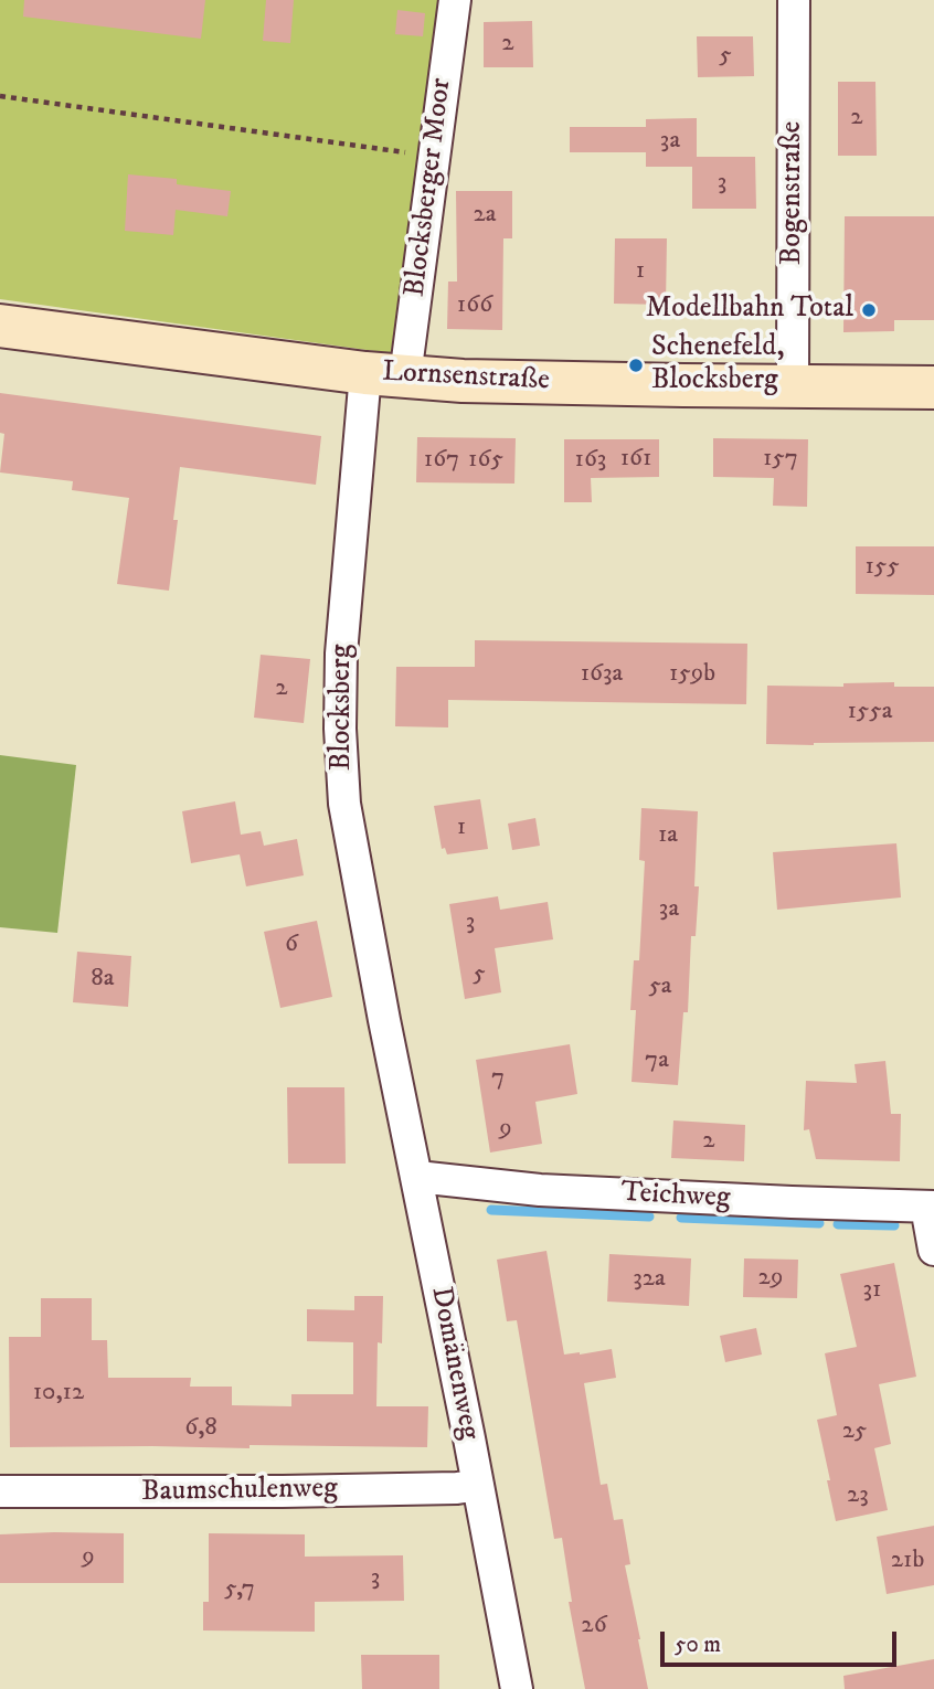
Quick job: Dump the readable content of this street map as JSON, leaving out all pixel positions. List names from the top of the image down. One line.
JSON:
{"streets":{"street":["Blocksberger Moor","Bogenstraße","Lornsenstraße","Blocksberg","Teichweg","Domänenweg","Baumschulenweg"]},"crossings":[["Blocksberger Moor","Lornsenstraße"],["Blocksberger Moor","Blocksberg"],["Bogenstraße","Lornsenstraße"],["Lornsenstraße","Blocksberg"],["Blocksberg","Domänenweg"],["Teichweg","Domänenweg"],["Domänenweg","Baumschulenweg"]],"places":["Modellbahn Total","Schenefeld, Blocksberg"],"house_numbers":["2","5","2","3a","3","2a","1","166","161","157","167","165","163","155","163a","159b","2","155a","1","1a","3a","3","6","5","8a","5a","7a","7","9","2","29","32a","31","10,12","6,8","25","23","9","21b","3","5,7","26"],"scale_bar":"50 m"}
